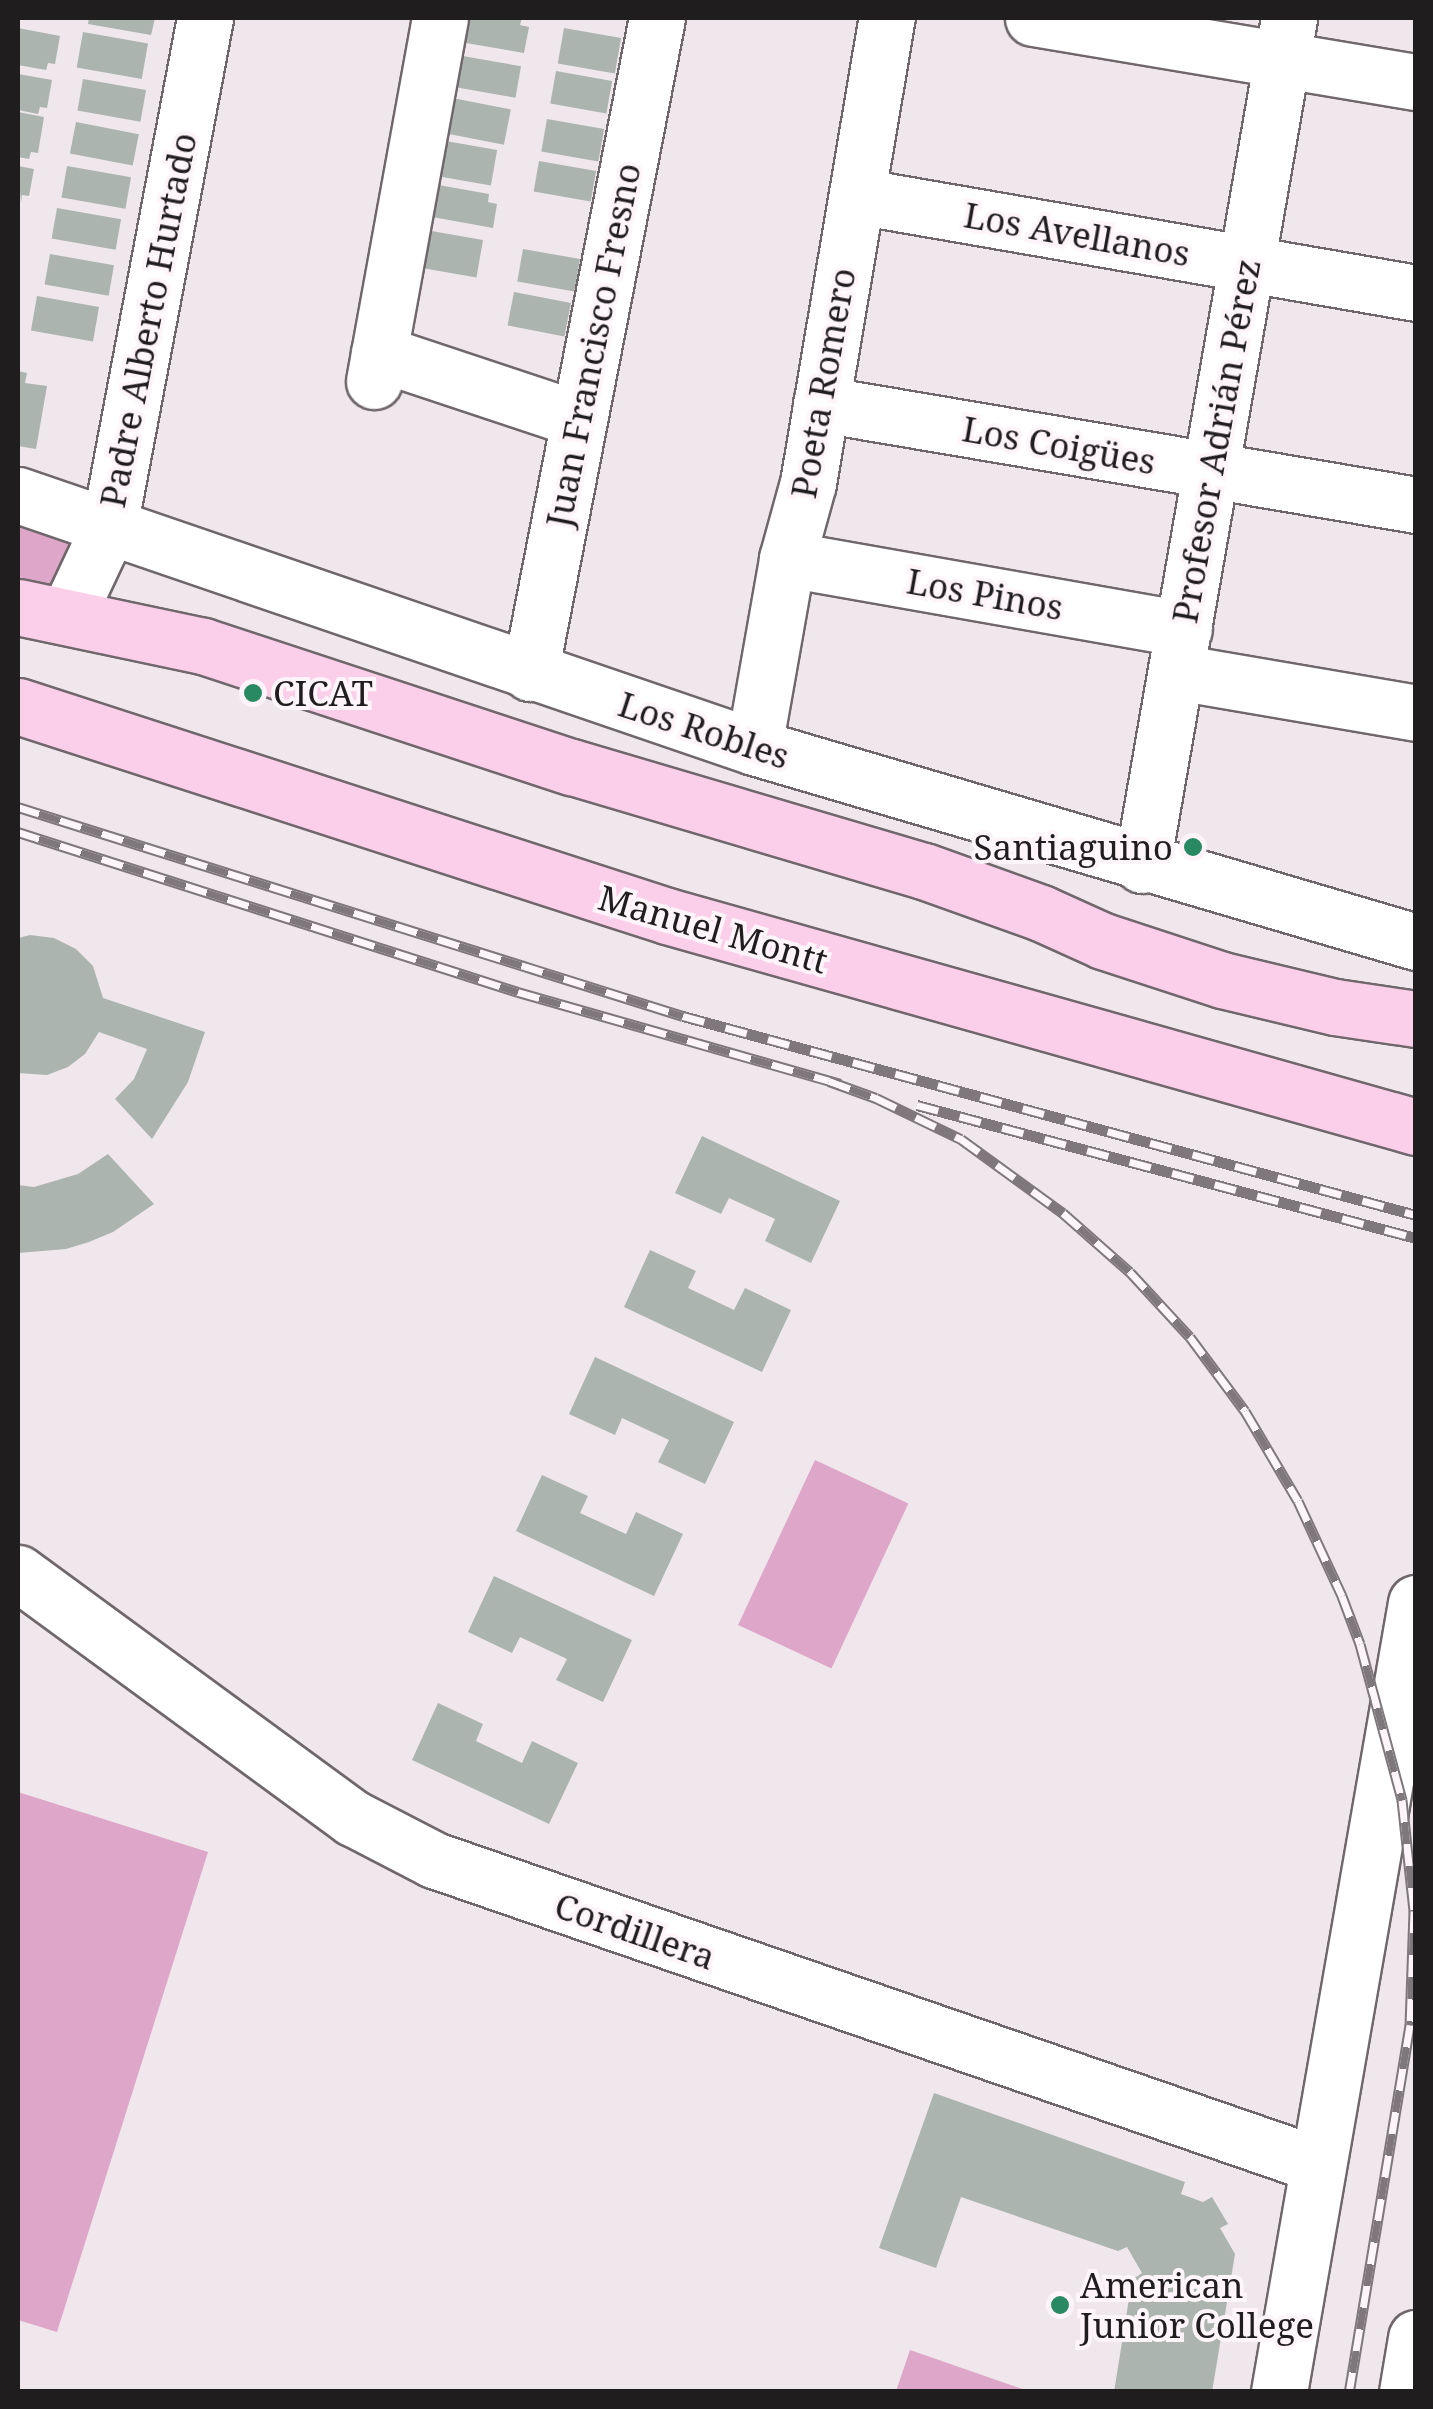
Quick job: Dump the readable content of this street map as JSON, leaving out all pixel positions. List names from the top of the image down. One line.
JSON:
{"streets":{"main road":["Manuel Montt"],"street":["Los Avellanos","Padre Alberto Hurtado","Juan Francisco Fresno","Poeta Romero","Profesor Adrián Pérez","Los Coigües","Los Pinos","Los Robles","Cordillera"]},"crossings":[["Los Avellanos","Poeta Romero"],["Los Avellanos","Profesor Adrián Pérez"],["Padre Alberto Hurtado","Los Robles"],["Juan Francisco Fresno","Los Robles"],["Poeta Romero","Los Coigües"],["Poeta Romero","Los Pinos"],["Poeta Romero","Los Robles"],["Profesor Adrián Pérez","Los Coigües"],["Profesor Adrián Pérez","Los Pinos"],["Profesor Adrián Pérez","Los Robles"]],"places":["CICAT","Santiaguino","American Junior College"]}
